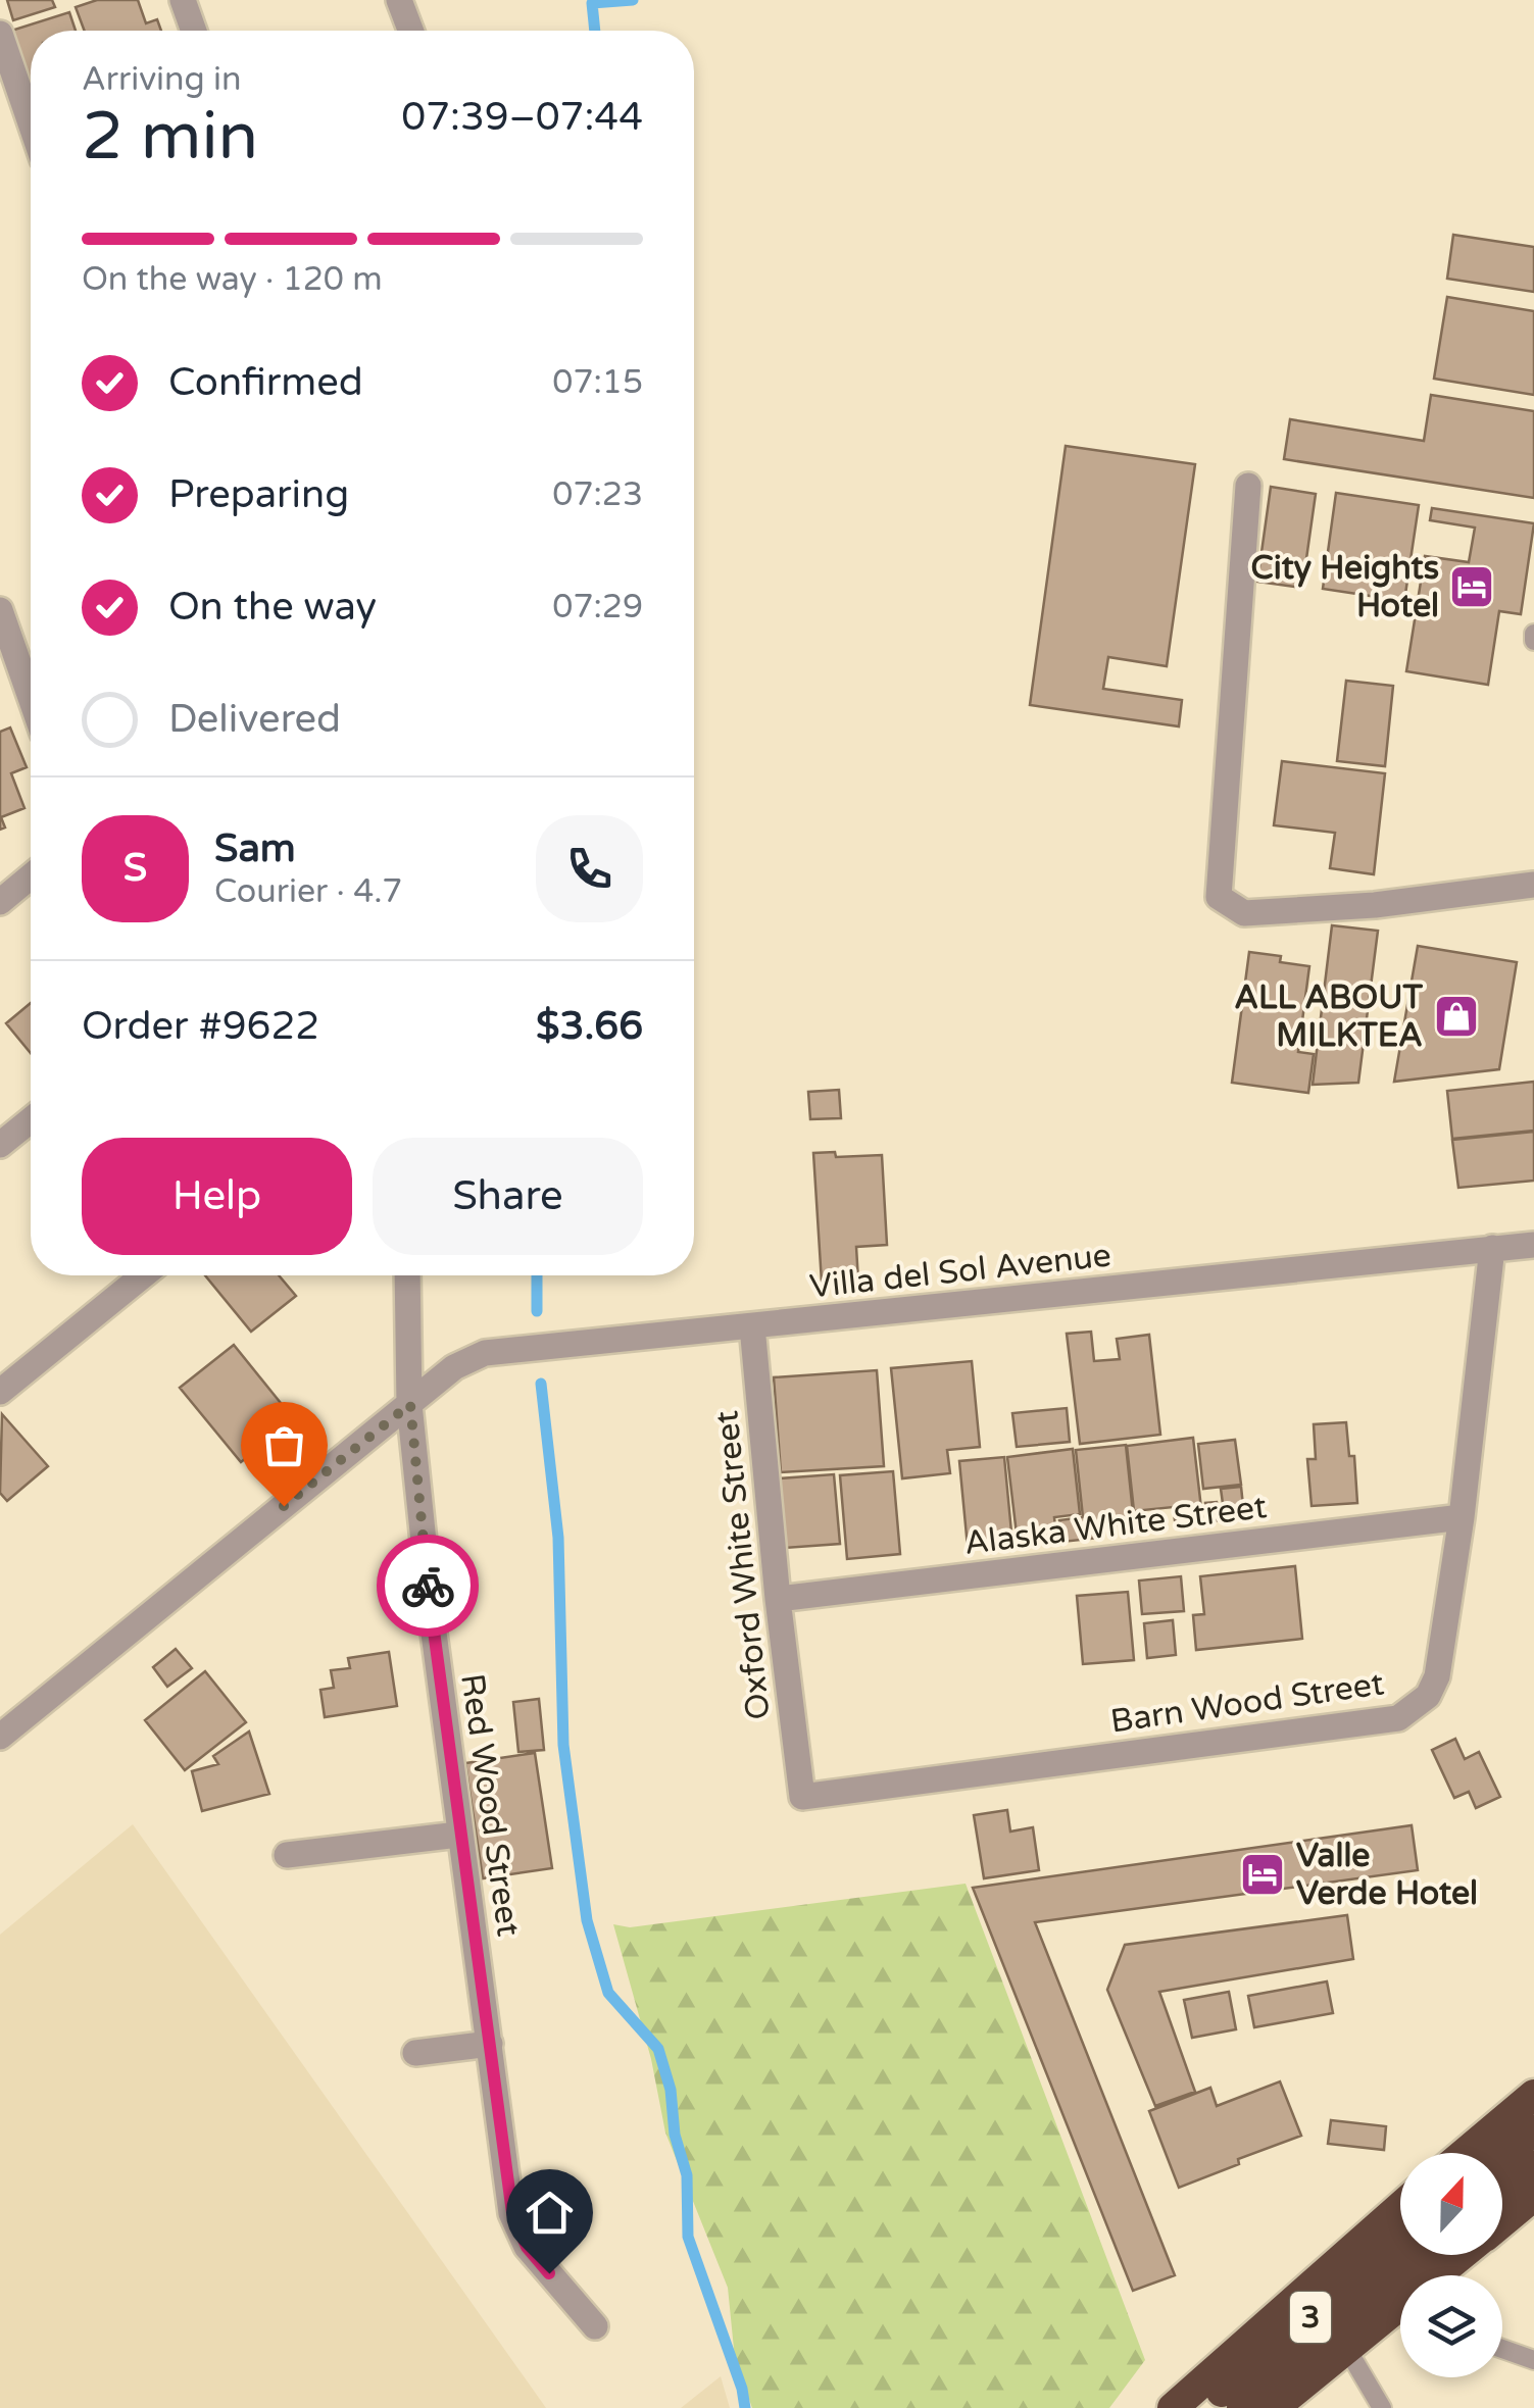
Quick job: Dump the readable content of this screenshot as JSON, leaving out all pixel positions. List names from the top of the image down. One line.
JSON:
{"streets":{"highway":["3"],"street":["Villa del Sol Avenue","Alaska White Street","Oxford White Street","Barn Wood Street","Red Wood Street"]},"crossings":[["Villa del Sol Avenue","Oxford White Street"],["Villa del Sol Avenue","Barn Wood Street"],["Villa del Sol Avenue","Red Wood Street"],["Alaska White Street","Oxford White Street"],["Alaska White Street","Barn Wood Street"],["Oxford White Street","Barn Wood Street"]],"places":{"hotel":["City Heights Hotel","Valle Verde Hotel"],"shop":["ALL ABOUT MILKTEA"]},"north":"top","page":{"heading":["2 min","Arriving in","07:39–07:44"],"panel":["Sam","Courier · 4.7","Order #9622","$3.66"],"bar":"On the way · 120 m","list":[["Confirmed","07:15"],["Preparing","07:23"],["On the way","07:29"],"Delivered"],"round":"S","buttons":["Help","Share"]}}
